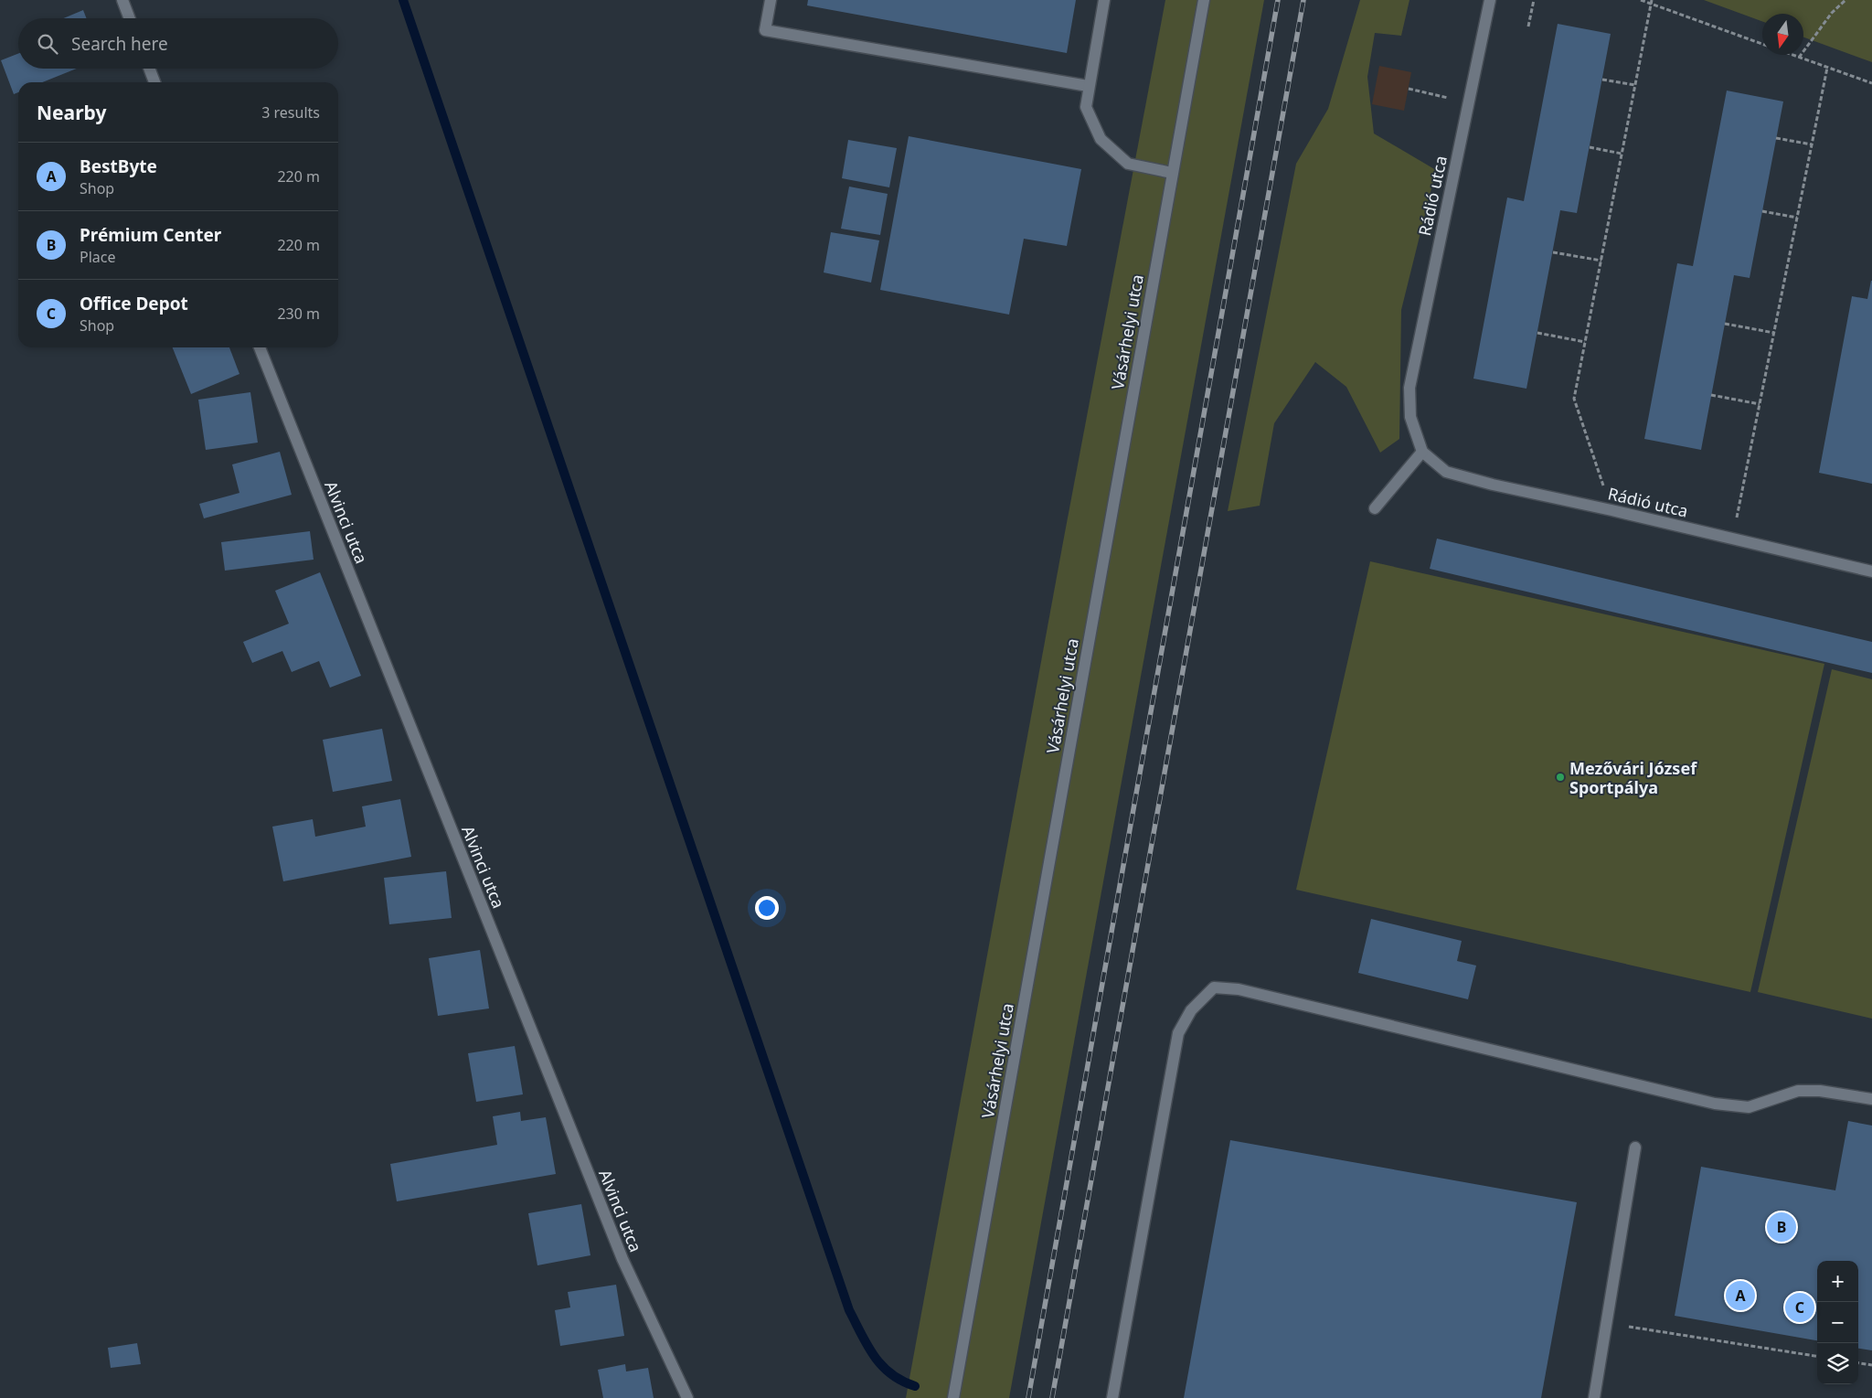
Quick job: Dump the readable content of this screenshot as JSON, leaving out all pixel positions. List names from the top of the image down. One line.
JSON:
{"streets":{"street":["Rádió utca","Vásárhelyi utca","Alvinci utca"]},"places":["Mezővári József Sportpálya"],"north":"bottom","page":{"search":"Search here","heading":["Nearby","3 results"],"list":[{"mark":"A","name":"BestByte","note":"Shop","value":"220 m"},{"mark":"B","name":"Prémium Center","note":"Place","value":"220 m"},{"mark":"C","name":"Office Depot","note":"Shop","value":"230 m"}],"pins":["B","A","C"],"map_buttons":["+","−"]}}
